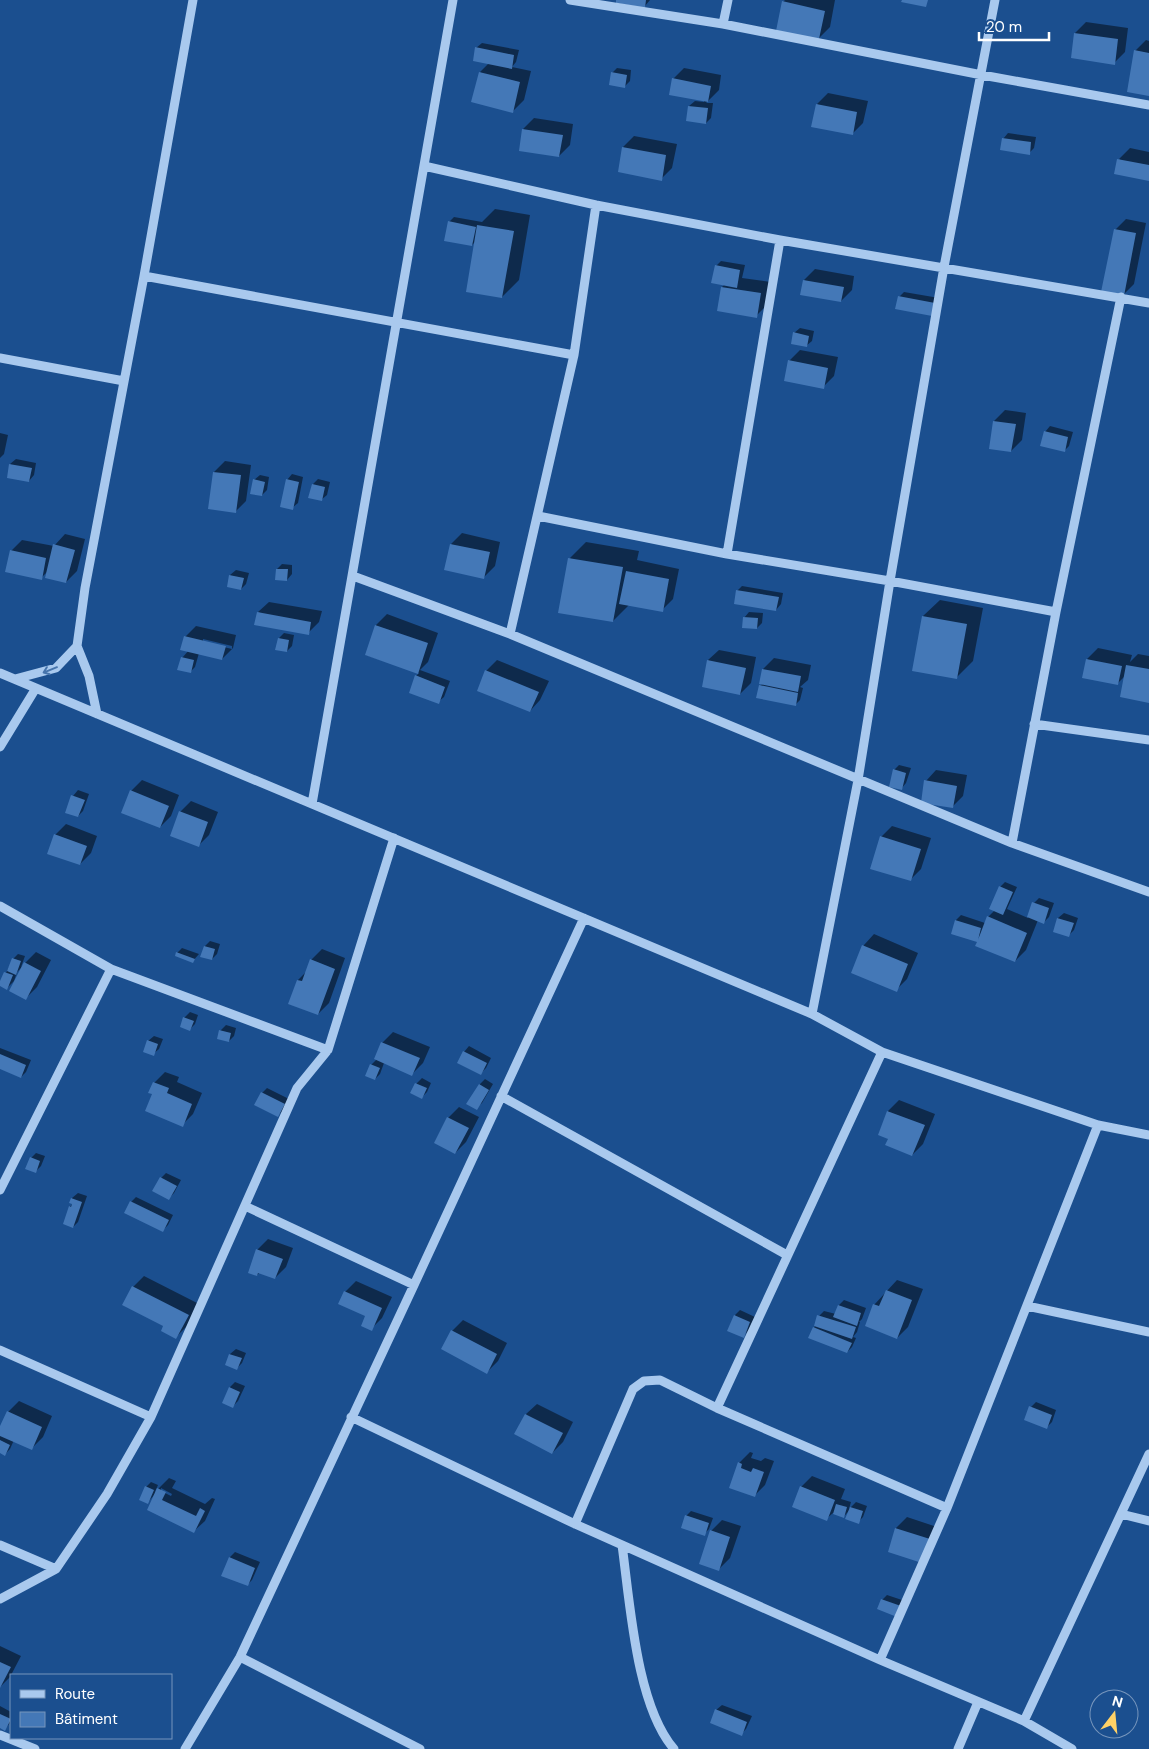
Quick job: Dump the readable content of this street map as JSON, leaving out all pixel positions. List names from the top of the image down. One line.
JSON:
{"legend":["Route","Bâtiment"],"scale_bar":"20 m","north":"top"}
